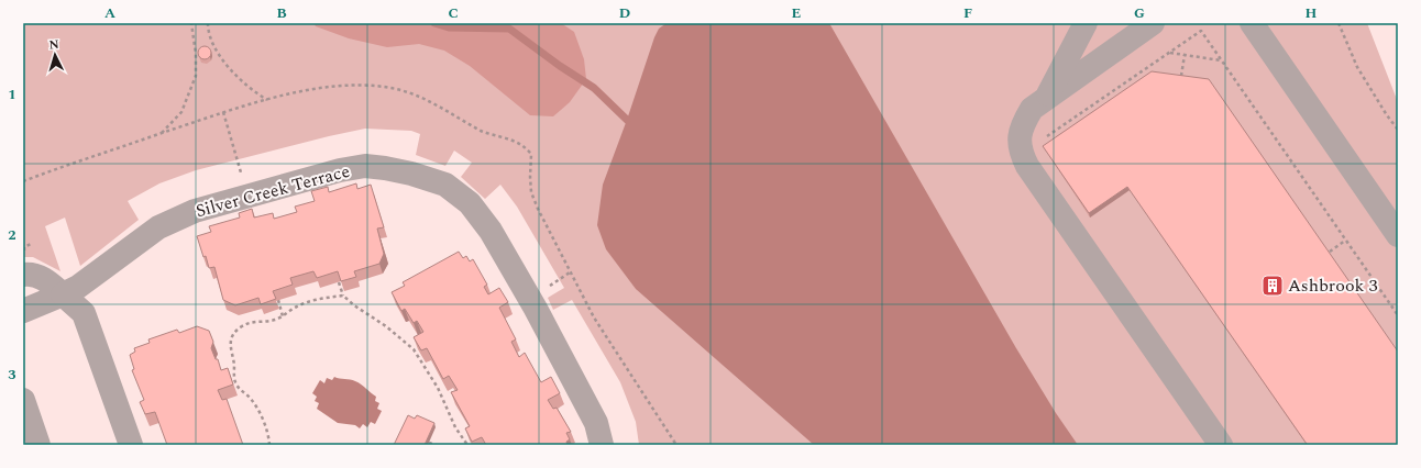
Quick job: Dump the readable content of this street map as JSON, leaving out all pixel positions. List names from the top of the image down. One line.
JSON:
{"streets":{"street":["Silver Creek Terrace"]},"places":{"building":["Ashbrook 3"]},"north":"top","grid":{"columns":["A","B","C","D","E","F","G","H"],"rows":["1","2","3"]}}
